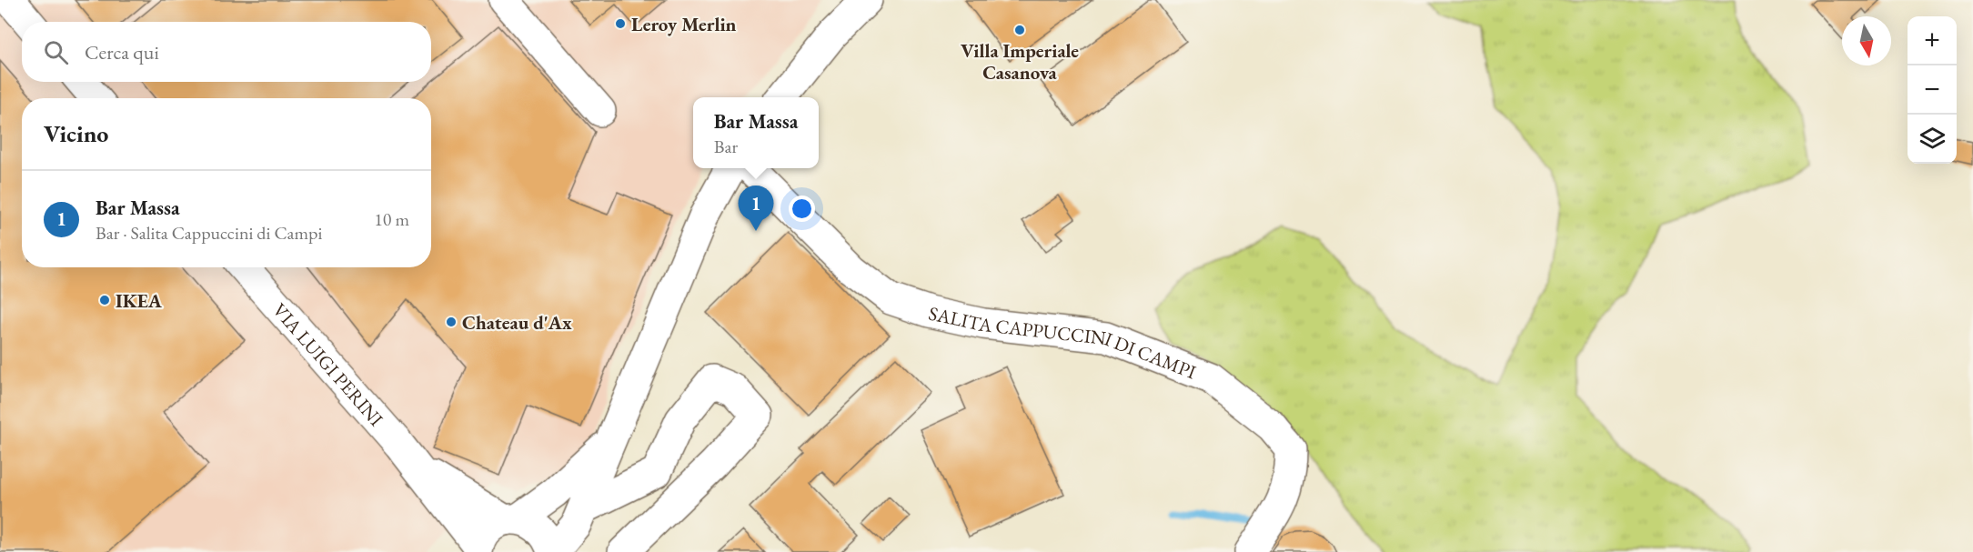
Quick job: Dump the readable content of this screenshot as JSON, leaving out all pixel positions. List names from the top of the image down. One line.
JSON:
{"streets":{"street":["SALITA CAPPUCCINI DI CAMPI","VIA LUIGI PERINI"]},"places":["Leroy Merlin","Villa Imperiale Casanova","IKEA","Chateau d'Ax"],"north":"bottom","page":{"map_buttons":["+","−"],"search":"Cerca qui","popup":["Bar Massa","Bar"],"heading":"Vicino","list":[{"mark":"1","name":"Bar Massa","note":"Bar · Salita Cappuccini di Campi","value":"10 m"}],"pins":"1"}}
